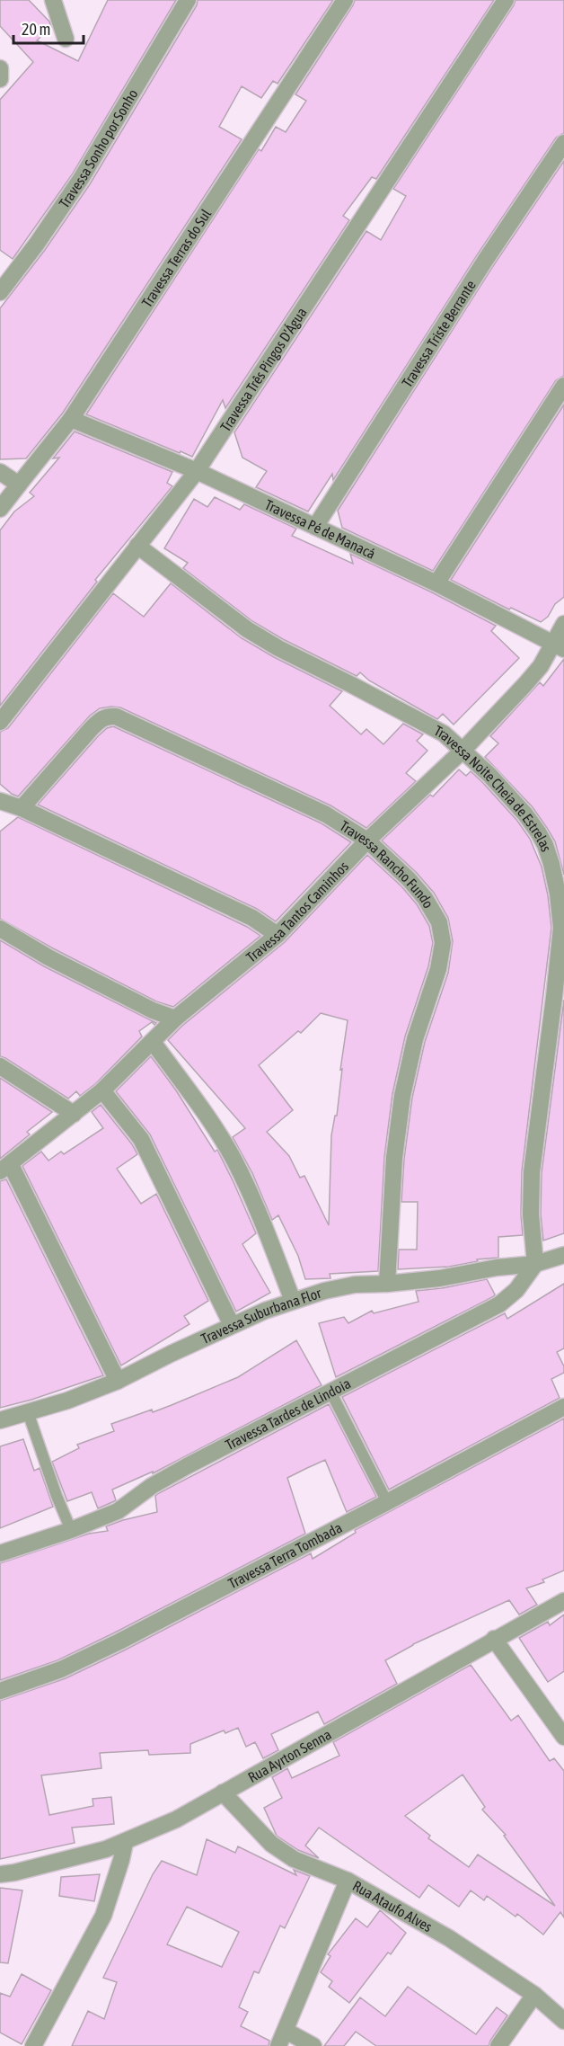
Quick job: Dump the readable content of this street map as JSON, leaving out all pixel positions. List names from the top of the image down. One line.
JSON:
{"streets":{"street":["Travessa Sonho por Sonho","Travessa Terras do Sul","Travessa Triste Berrante","Travessa Três Pingos D'Água","Travessa Pé de Manacá","Travessa Noite Cheia de Estrelas","Travessa Rancho Fundo","Travessa Tantos Caminhos","Travessa Suburbana Flor","Travessa Tardes de Lindoia","Travessa Terra Tombada","Rua Ayrton Senna","Rua Ataufo Alves"]},"crossings":[["Travessa Terras do Sul","Travessa Pé de Manacá"],["Travessa Triste Berrante","Travessa Pé de Manacá"],["Travessa Três Pingos D'Água","Travessa Pé de Manacá"],["Travessa Três Pingos D'Água","Travessa Noite Cheia de Estrelas"],["Travessa Pé de Manacá","Travessa Tantos Caminhos"],["Travessa Noite Cheia de Estrelas","Travessa Tantos Caminhos"],["Travessa Noite Cheia de Estrelas","Travessa Suburbana Flor"],["Travessa Noite Cheia de Estrelas","Travessa Tardes de Lindoia"],["Travessa Rancho Fundo","Travessa Tantos Caminhos"],["Travessa Rancho Fundo","Travessa Suburbana Flor"],["Travessa Suburbana Flor","Travessa Tardes de Lindoia"],["Rua Ayrton Senna","Rua Ataufo Alves"]],"scale_bar":"20 m"}
